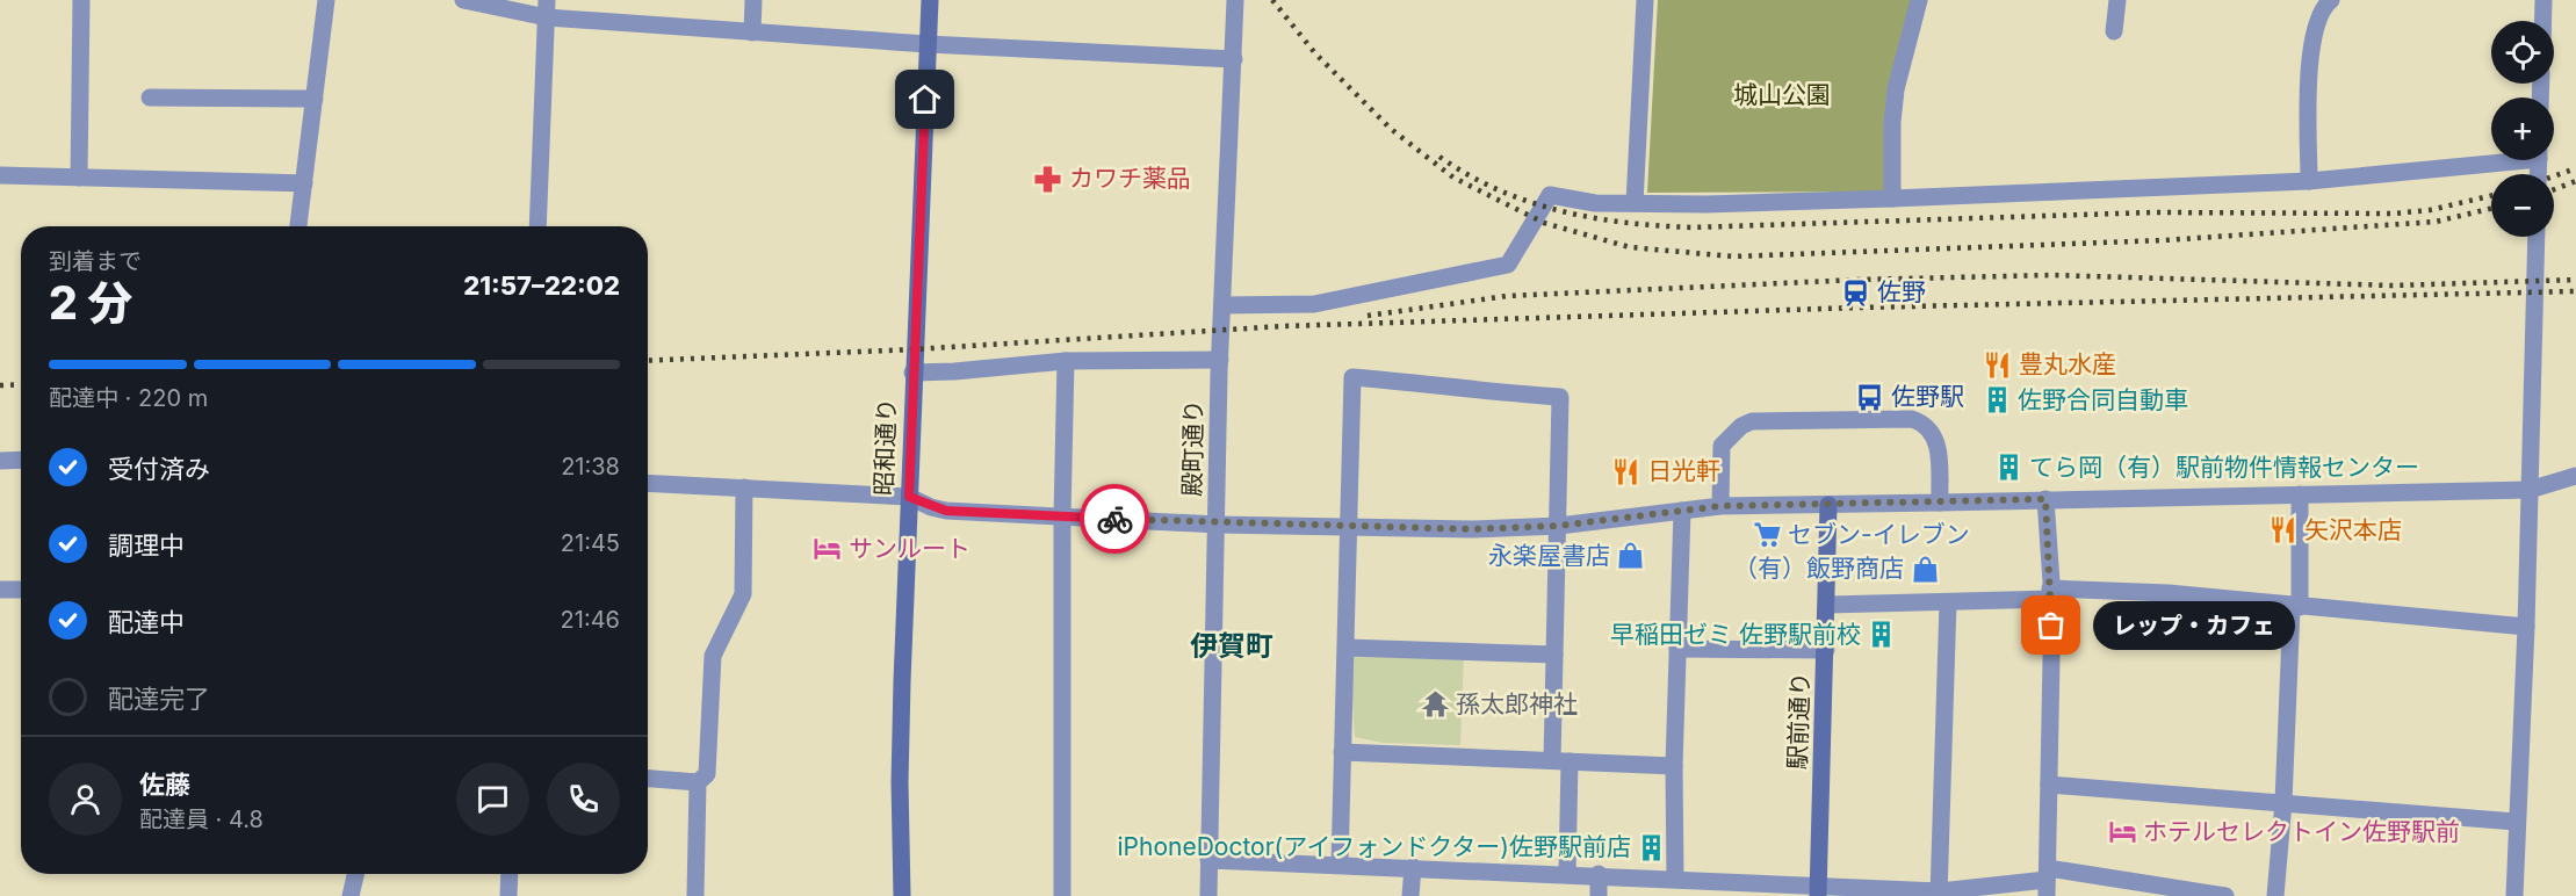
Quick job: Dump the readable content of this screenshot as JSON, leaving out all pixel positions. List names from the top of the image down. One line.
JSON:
{"streets":{"main road":["昭和通り","駅前通り"],"street":["殿町通り"]},"districts":["伊賀町"],"parks":["城山公園"],"places":{"pharmacy":["カワチ薬品"],"station":["佐野"],"restaurant":["豊丸水産","日光軒","矢沢本店"],"bus stop":["佐野駅"],"building":["佐野合同自動車","てら岡（有）駅前物件情報センター","早稲田ゼミ 佐野駅前校","iPhoneDoctor(アイフォンドクター)佐野駅前店"],"supermarket":["セブン-イレブン"],"hotel":["サンルート","ホテルセレクトイン佐野駅前"],"shop":["永楽屋書店","（有）飯野商店"],"other":["レップ・カフェ"],"temple":["孫太郎神社"]},"page":{"map_buttons":["+","−"],"heading":["2 分","到着まで","21:57–22:02"],"panel":["佐藤","配達員 · 4.8"],"bar":"配達中 · 220 m","list":[["受付済み","21:38"],["調理中","21:45"],["配達中","21:46"],"配達完了"],"bubble":"レップ・カフェ"}}
